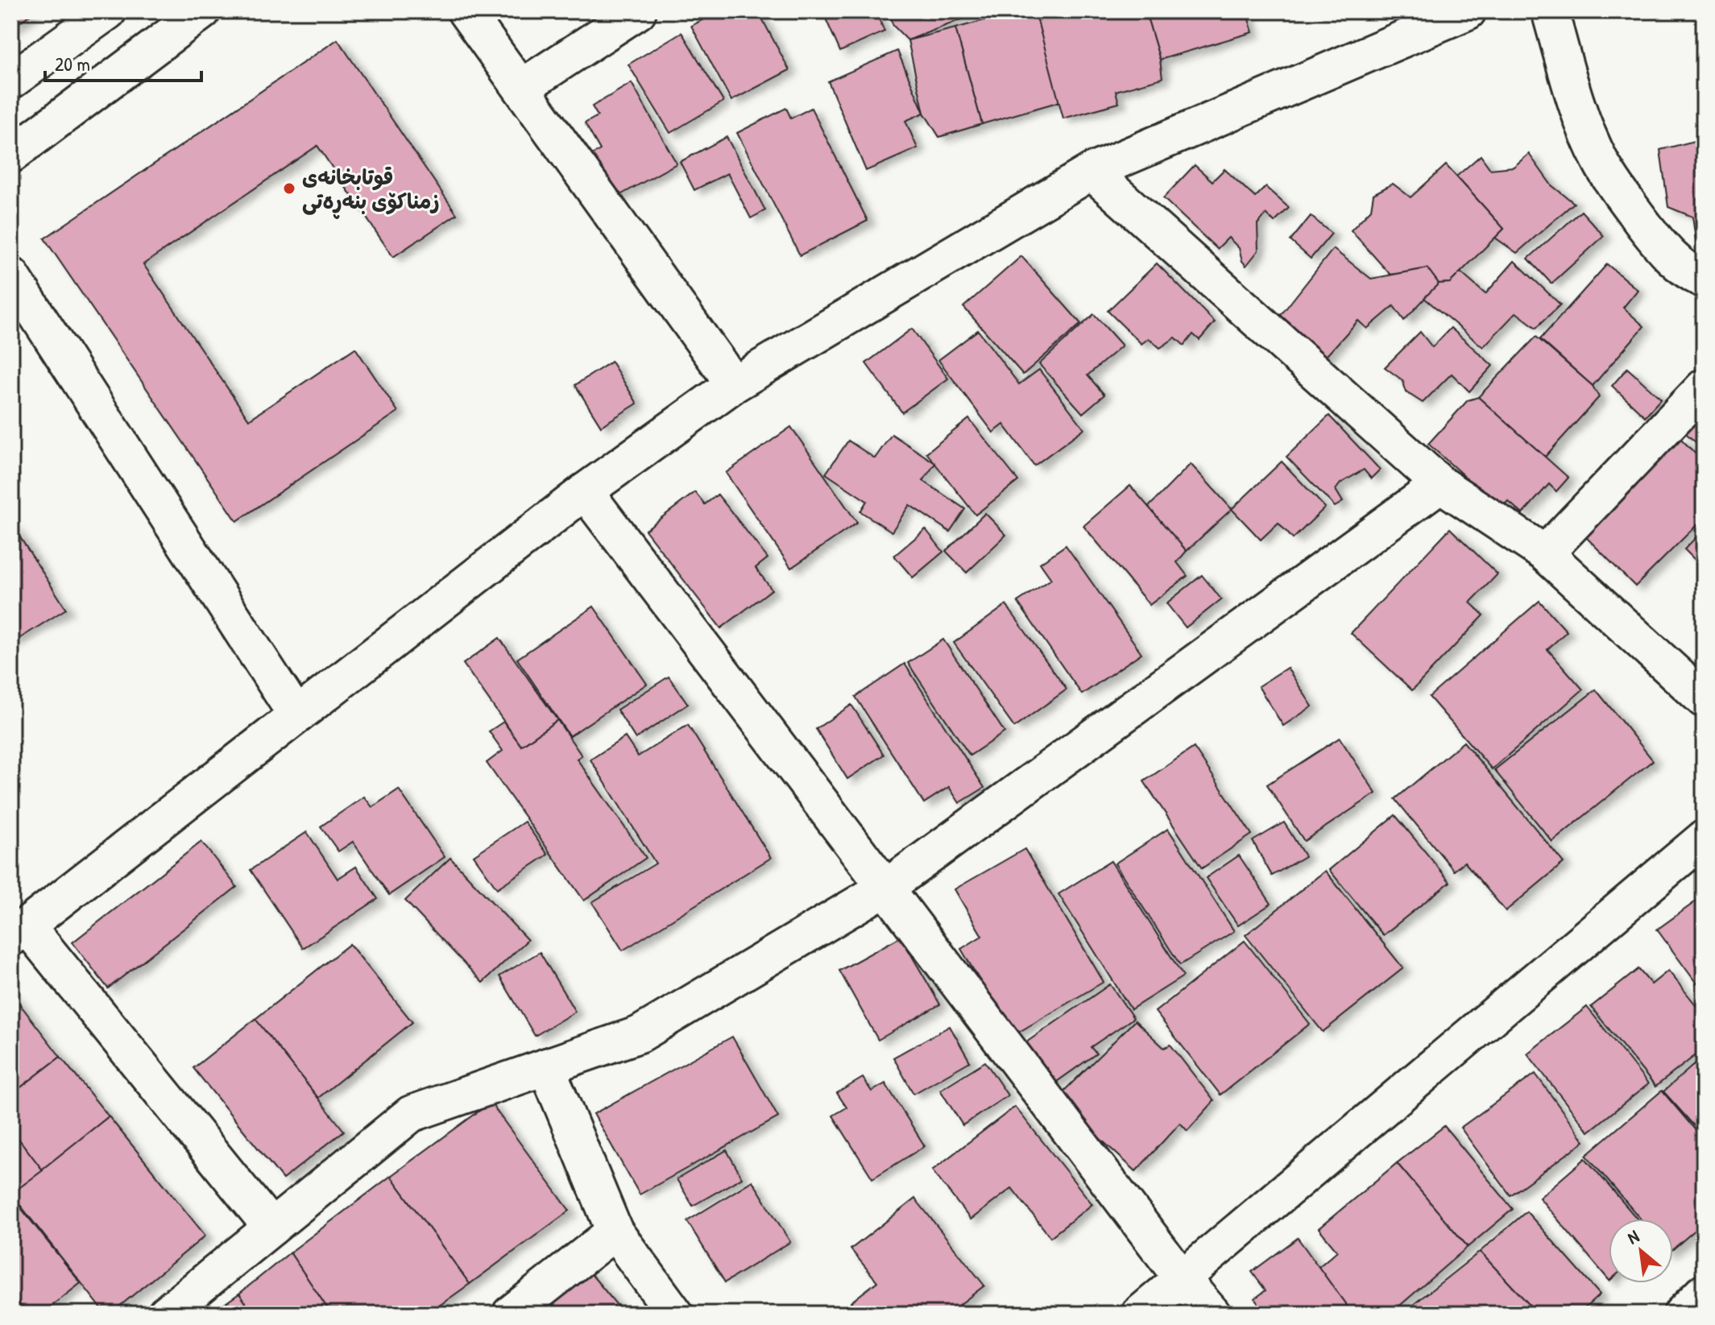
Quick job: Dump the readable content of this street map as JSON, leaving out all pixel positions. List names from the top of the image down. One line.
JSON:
{"places":["قوتابخانەی زمناکۆی بنەڕەتی"],"scale_bar":"20 m","north":"top left"}
